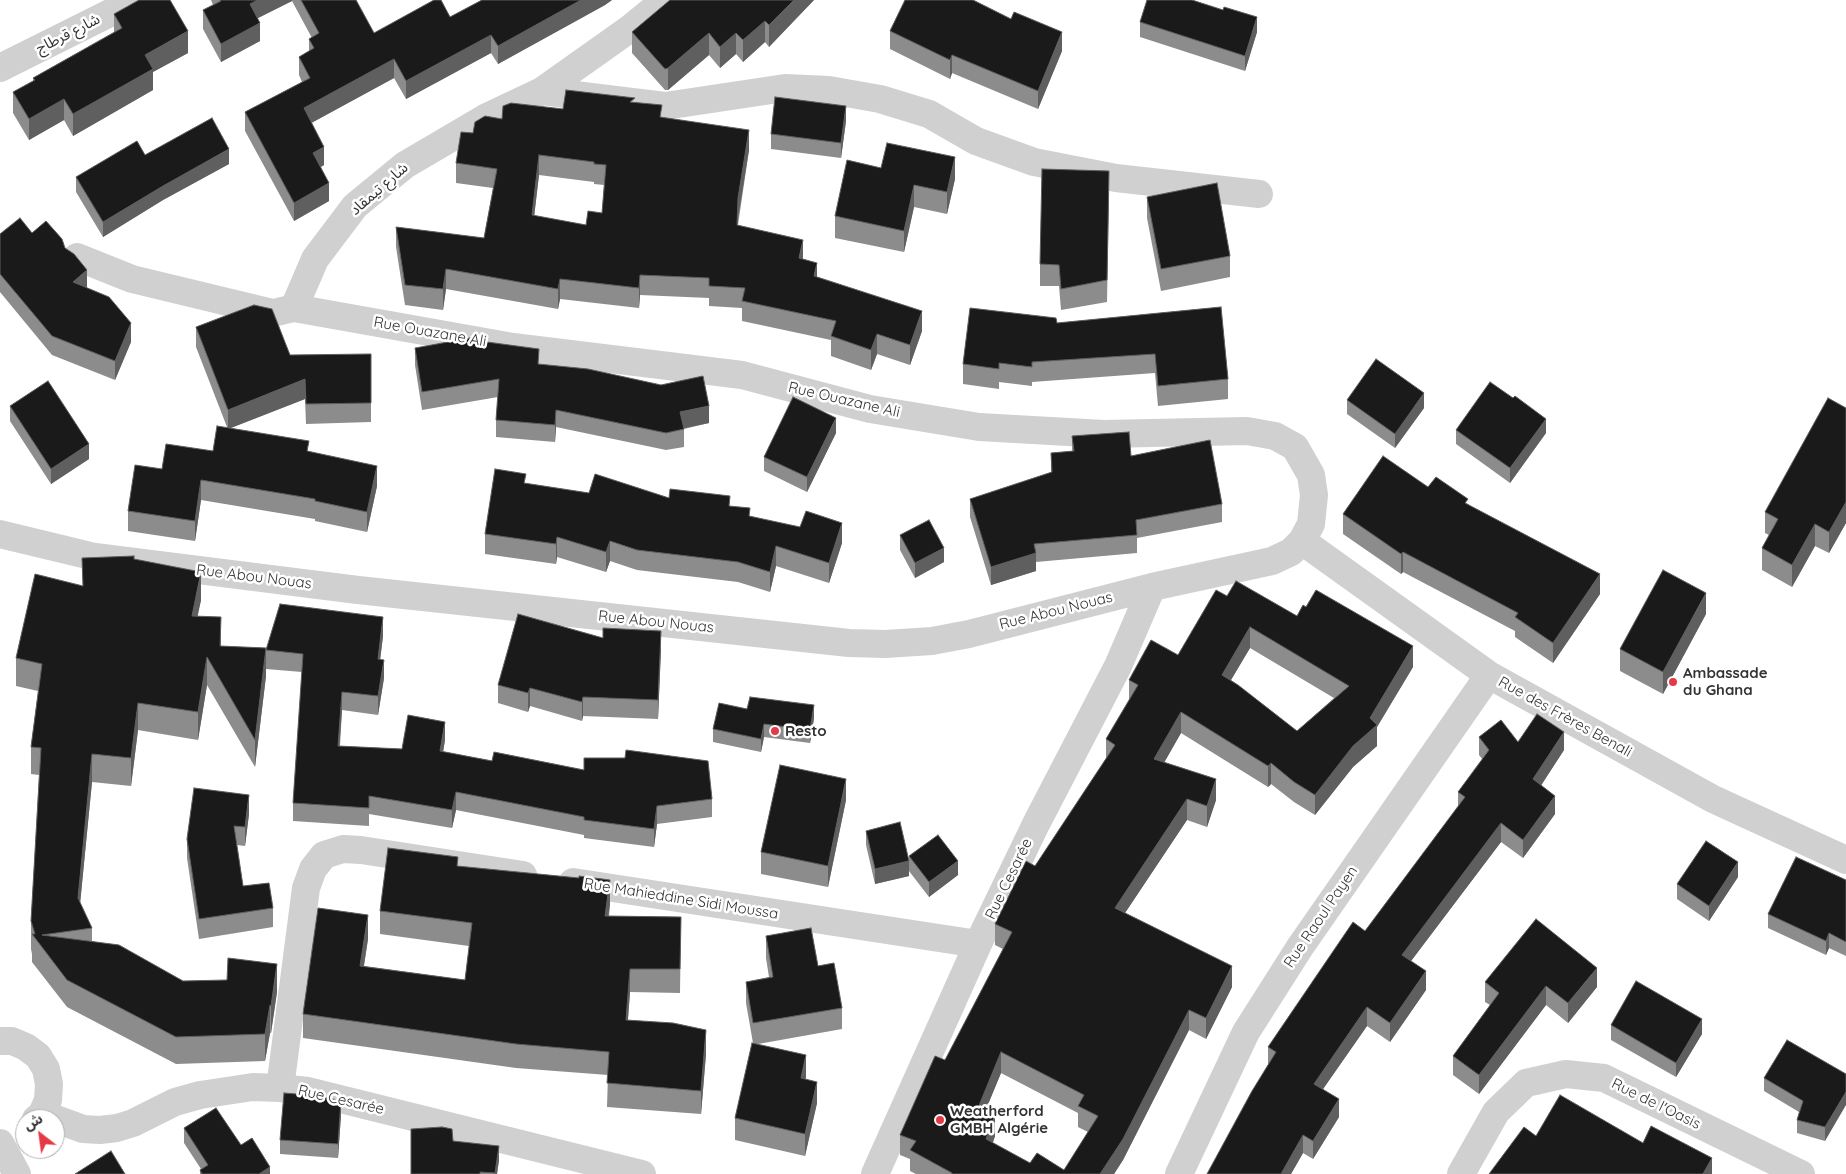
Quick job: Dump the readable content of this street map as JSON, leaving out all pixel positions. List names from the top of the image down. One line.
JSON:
{"streets":{"street":["شارع قرطاج","شارع تيمقاد","Rue Ouazane Ali","Rue Abou Nouas","Rue des Frères Benali","Rue Cesarée","Rue Mahieddine Sidi Moussa","Rue Raoul Payen","Rue de l'Oasis"]},"crossings":[["شارع تيمقاد","Rue Ouazane Ali"],["Rue Ouazane Ali","Rue Abou Nouas"],["Rue Ouazane Ali","Rue des Frères Benali"],["Rue Abou Nouas","Rue des Frères Benali"],["Rue Abou Nouas","Rue Cesarée"],["Rue des Frères Benali","Rue Raoul Payen"],["Rue Cesarée","Rue Mahieddine Sidi Moussa"]],"places":["Ambassade du Ghana","Resto","Weatherford GMBH Algérie"],"north":"top left"}
